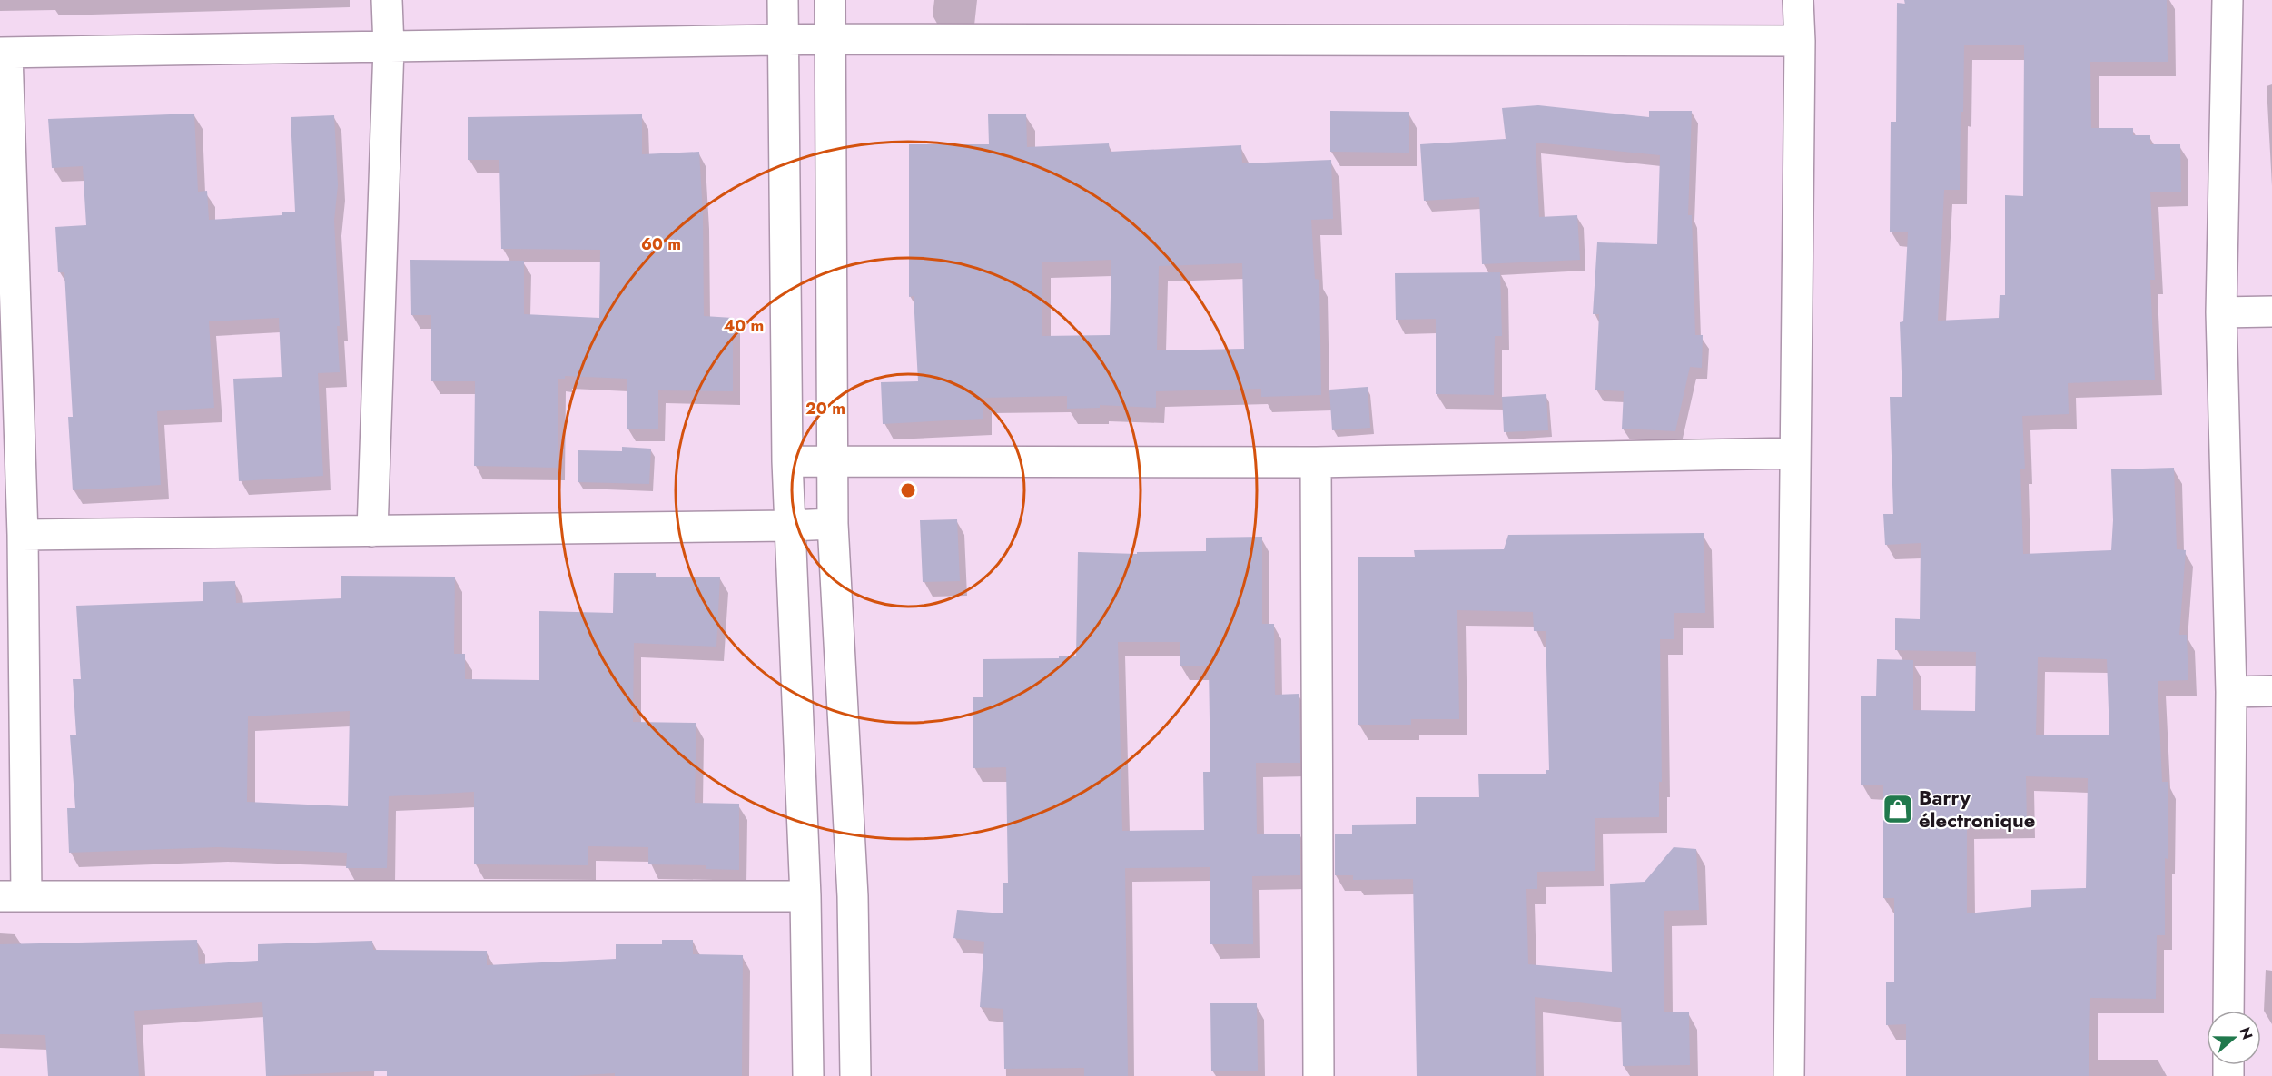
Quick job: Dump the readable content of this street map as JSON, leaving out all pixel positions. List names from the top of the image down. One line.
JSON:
{"places":{"shop":["Barry électronique"]},"north":"right","rings":["60 m","40 m","20 m"]}
